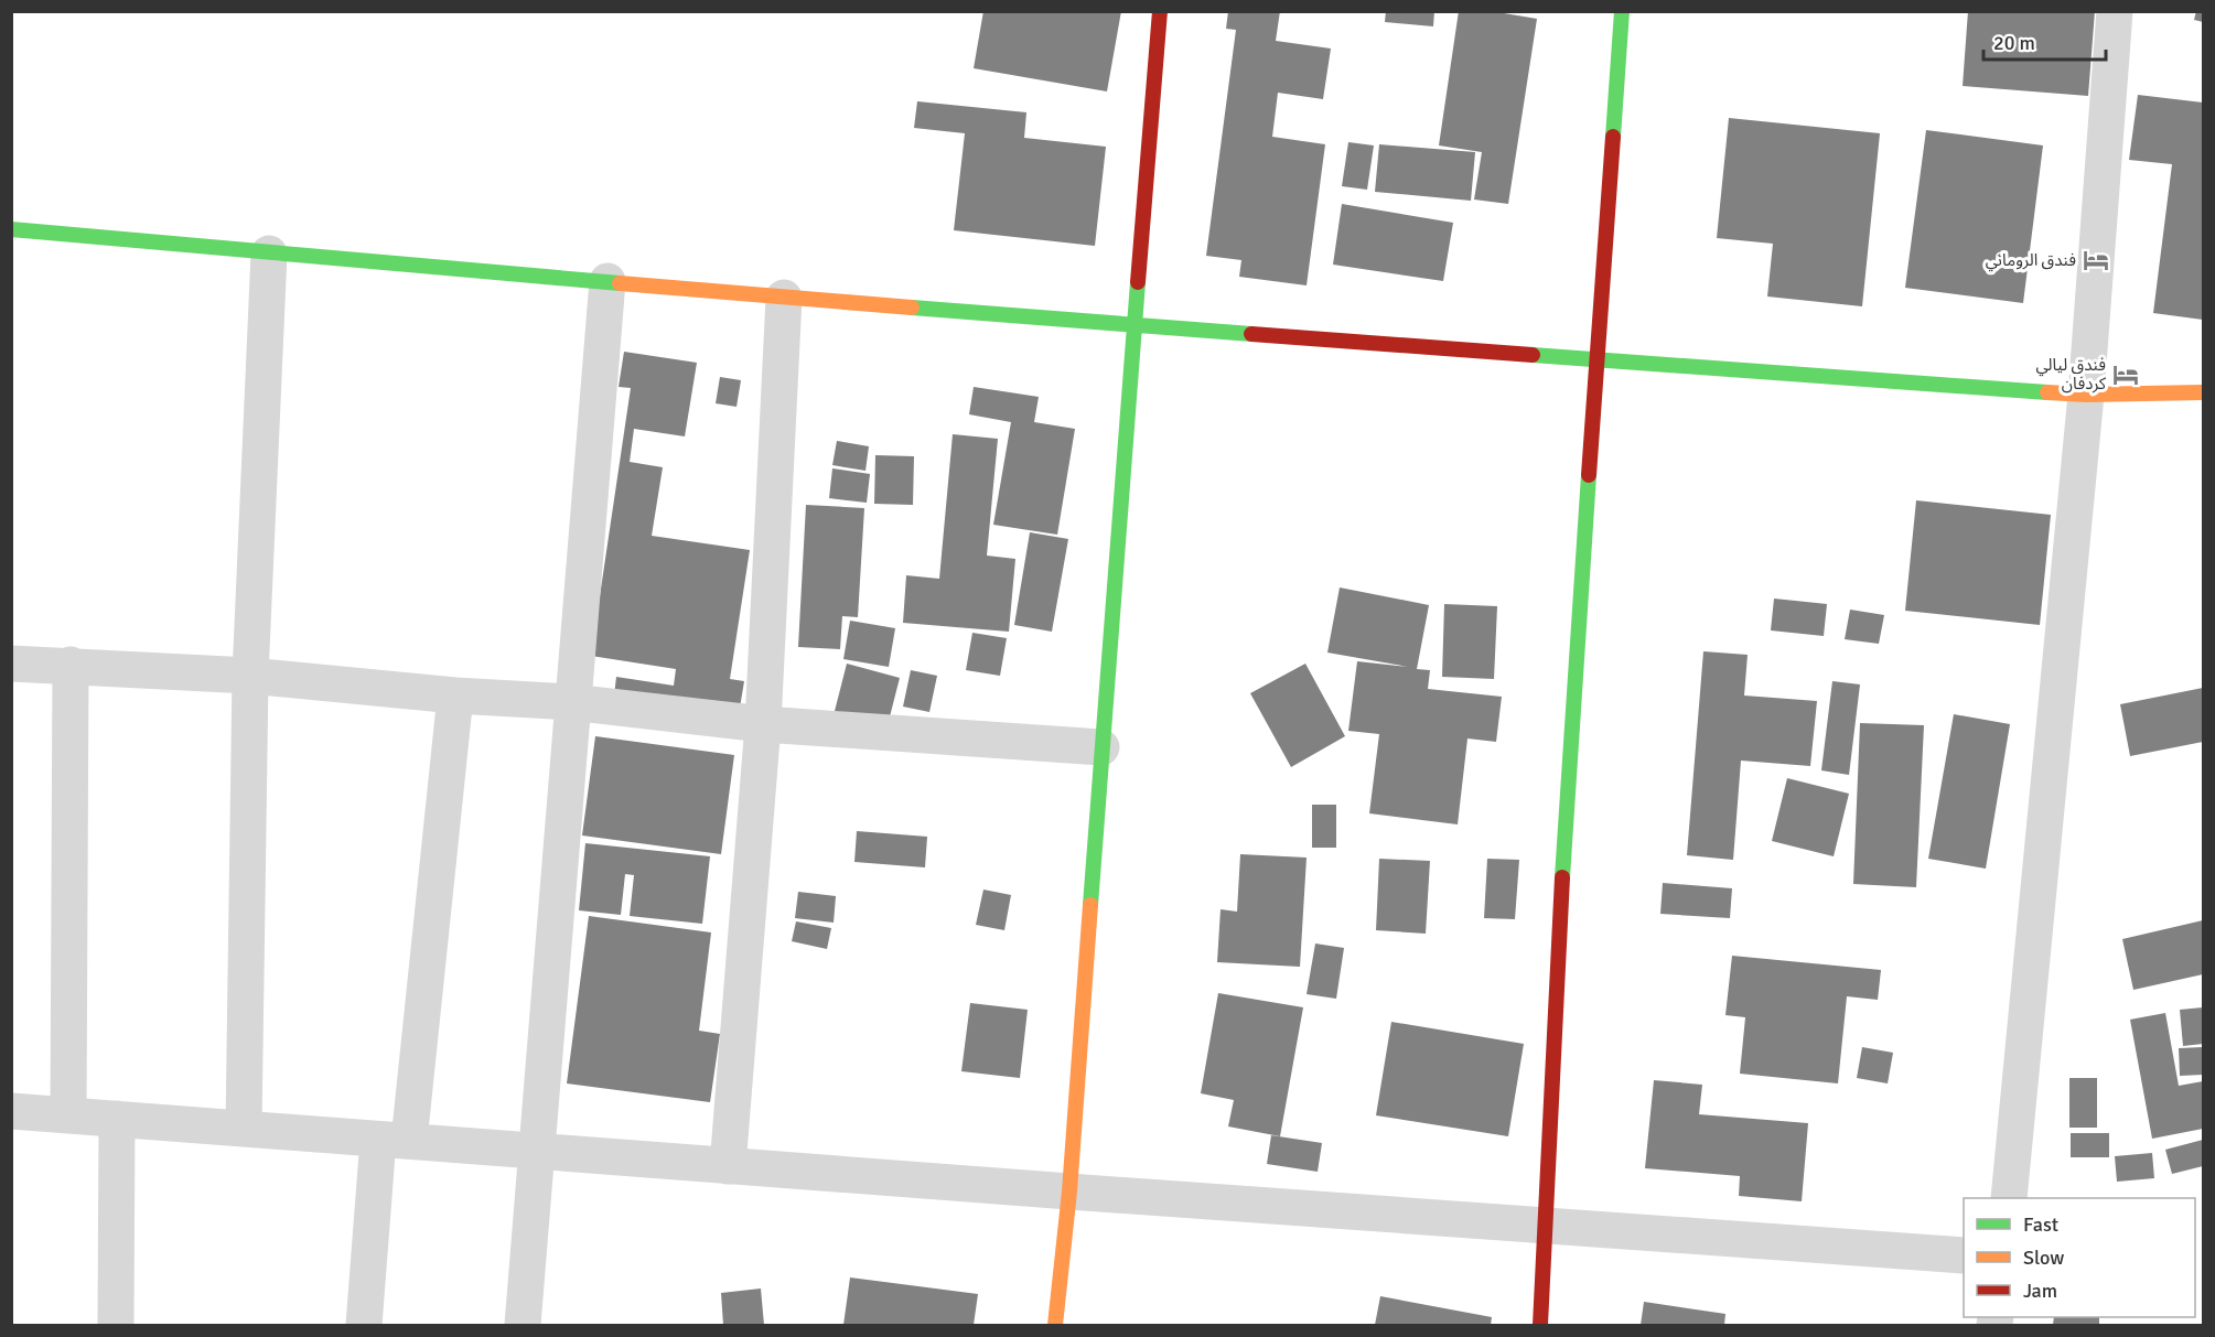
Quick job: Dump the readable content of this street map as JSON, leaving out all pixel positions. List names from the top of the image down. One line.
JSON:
{"places":{"hotel":["فندق الروماني","فندق ليالي كردفان"]},"legend":["Fast","Slow","Jam"],"scale_bar":"20 m"}
